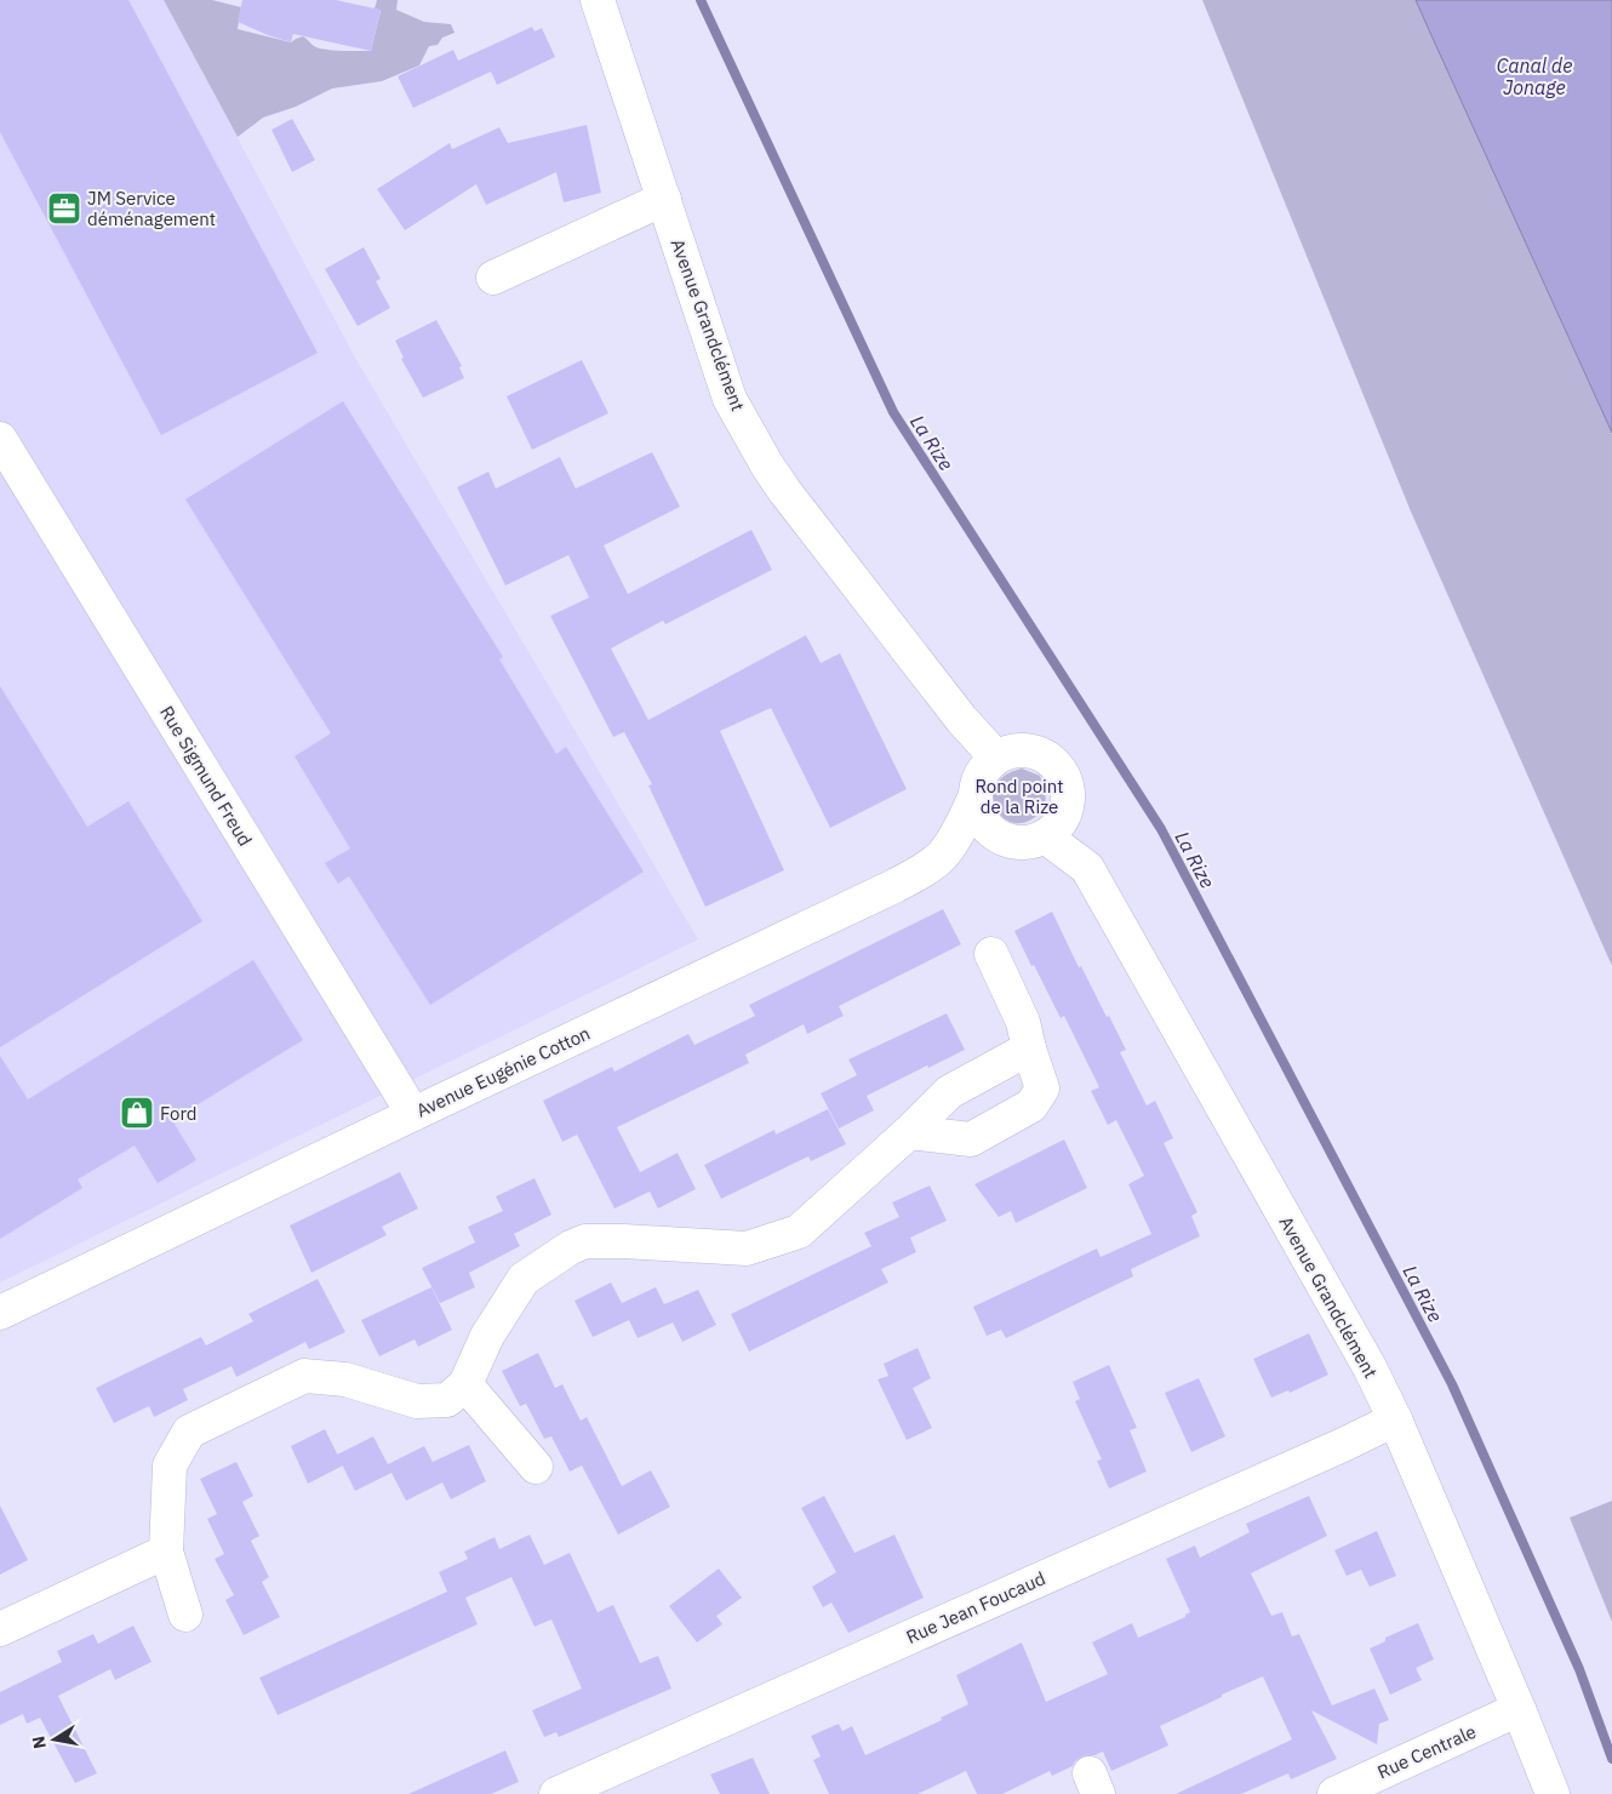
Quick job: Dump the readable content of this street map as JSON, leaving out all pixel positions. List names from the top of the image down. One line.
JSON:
{"streets":{"street":["Avenue Grandclément","Rue Sigmund Freud","Avenue Eugénie Cotton","Rue Jean Foucaud","Rue Centrale"]},"crossings":[["Avenue Grandclément","Avenue Eugénie Cotton"],["Avenue Grandclément","Rue Jean Foucaud"],["Avenue Grandclément","Rue Centrale"],["Rue Sigmund Freud","Avenue Eugénie Cotton"]],"water":["Canal de Jonage","La Rize"],"parks":["Rond point de la Rize"],"places":{"office":["JM Service déménagement"],"shop":["Ford"]},"north":"left"}
